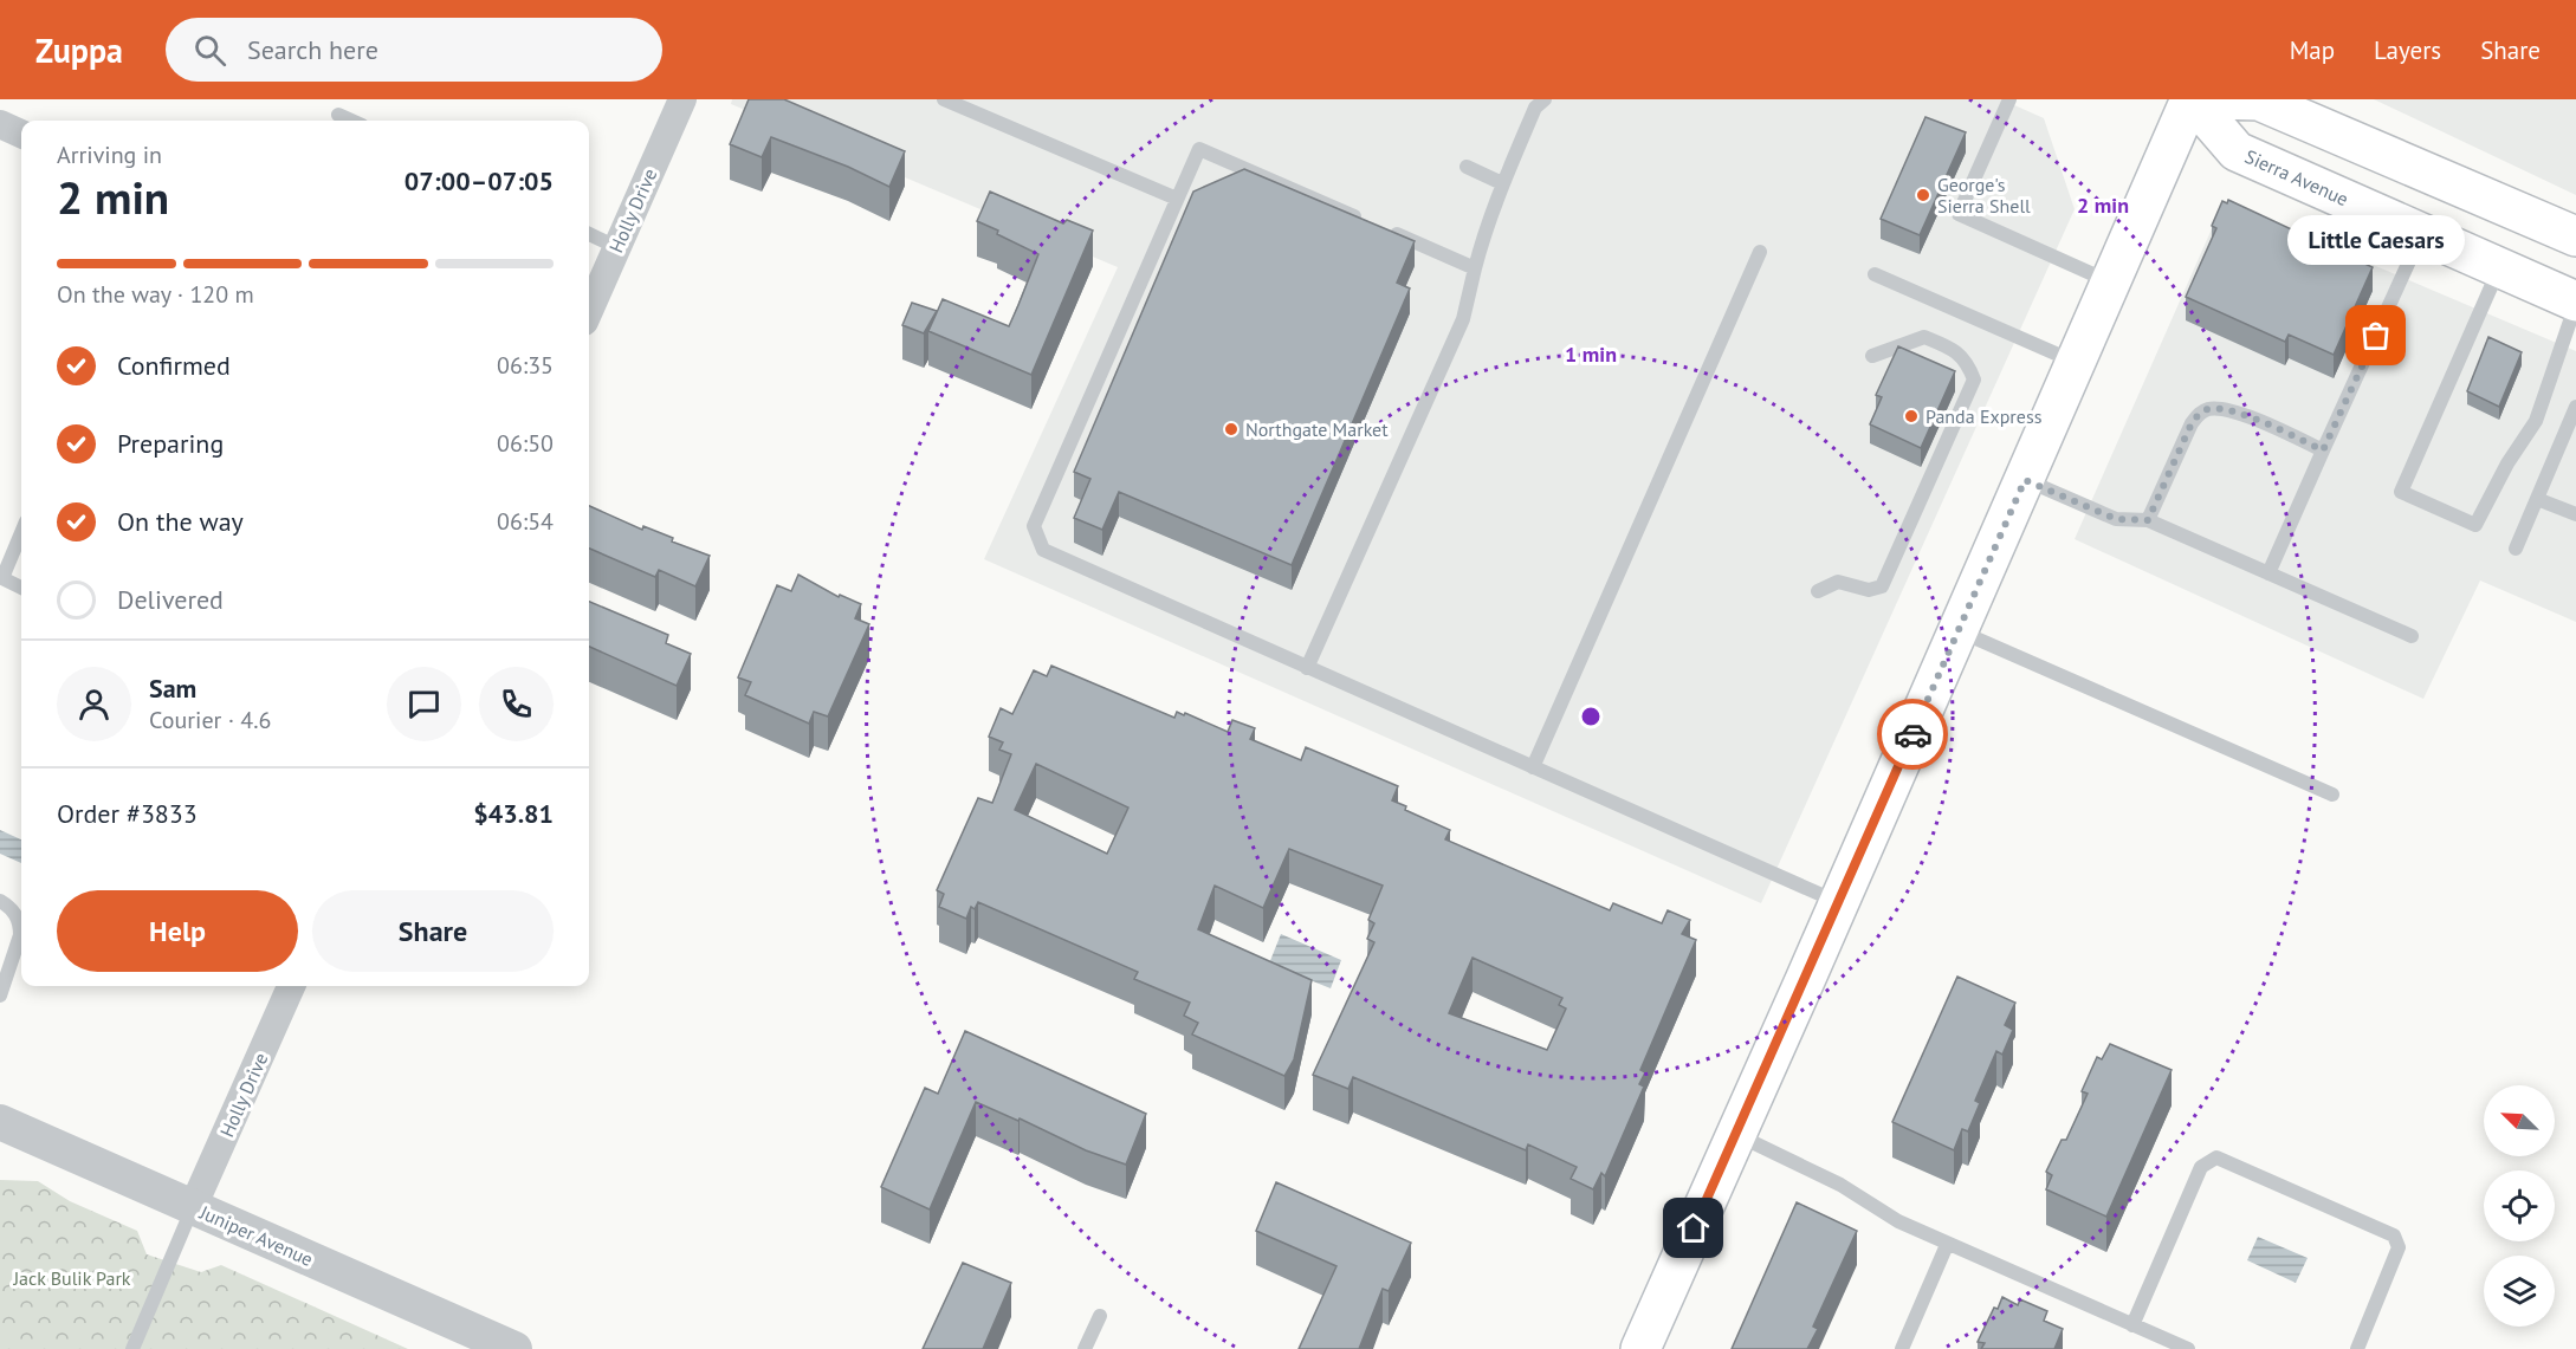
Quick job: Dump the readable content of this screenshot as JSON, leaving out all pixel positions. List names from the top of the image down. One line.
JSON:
{"streets":{"main road":["Sierra Avenue"],"street":["Holly Drive","Juniper Avenue"]},"crossings":[["Holly Drive","Juniper Avenue"]],"parks":["Jack Bulik Park"],"places":["George's Sierra Shell","Little Caesars","Panda Express","Northgate Market"],"north":"top left","page":{"header":"Zuppa","search":"Search here","nav":["Map","Layers","Share"],"heading":["2 min","Arriving in","07:00–07:05"],"panel":["Sam","Courier · 4.6","Order #3833","$43.81"],"bubble":"Little Caesars","bar":"On the way · 120 m","list":[["Confirmed","06:35"],["Preparing","06:50"],["On the way","06:54"],"Delivered"],"buttons":["Help","Share"]},"rings":["2 min","1 min"]}
